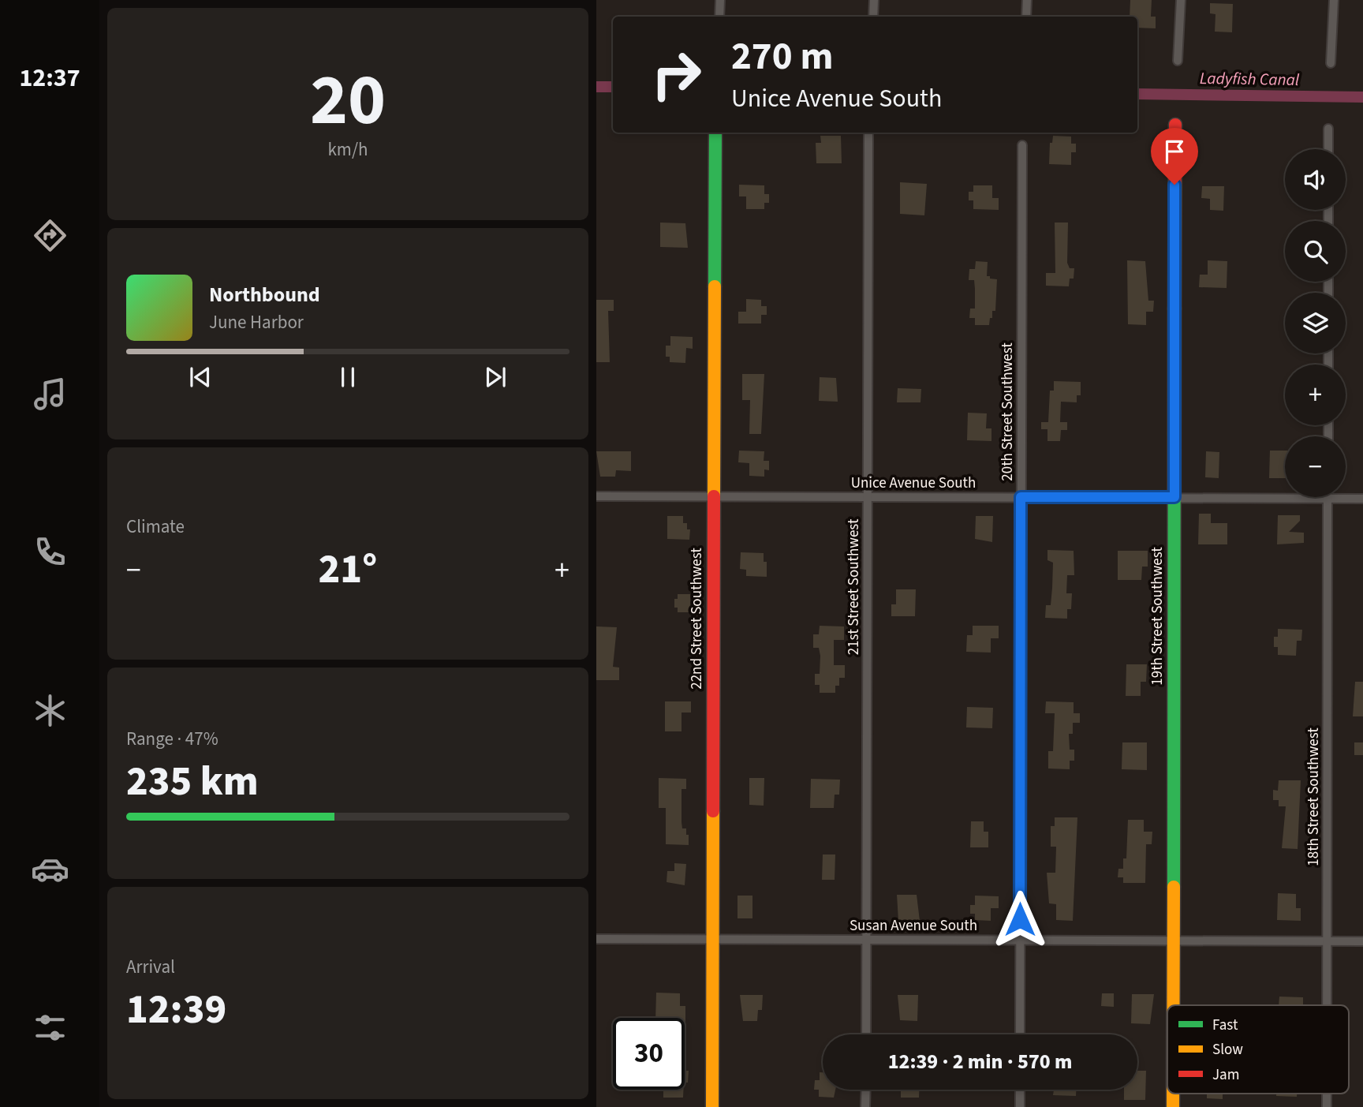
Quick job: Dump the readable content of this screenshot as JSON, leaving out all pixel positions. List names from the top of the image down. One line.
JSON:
{"streets":{"street":["20th Street Southwest","Unice Avenue South","21st Street Southwest","19th Street Southwest","22nd Street Southwest","18th Street Southwest","Susan Avenue South"]},"crossings":[["20th Street Southwest","Unice Avenue South"],["20th Street Southwest","Susan Avenue South"],["Unice Avenue South","21st Street Southwest"],["Unice Avenue South","19th Street Southwest"],["Unice Avenue South","22nd Street Southwest"],["Unice Avenue South","18th Street Southwest"],["21st Street Southwest","Susan Avenue South"],["19th Street Southwest","Susan Avenue South"],["22nd Street Southwest","Susan Avenue South"],["18th Street Southwest","Susan Avenue South"]],"water":["Ladyfish Canal"],"legend":["Fast","Slow","Jam"],"page":{"tabs":"12:37","tile":[["20","km/h"],"Climate",["Range · 47%","235 km"],["Arrival","12:39"]],"turn":["270 m","Unice Avenue South"],"map_buttons":["+","−"],"song":["Northbound","June Harbor"],"heat":["−","21°","+"],"limit":"30","trip":"12:39 · 2 min · 570 m"}}
